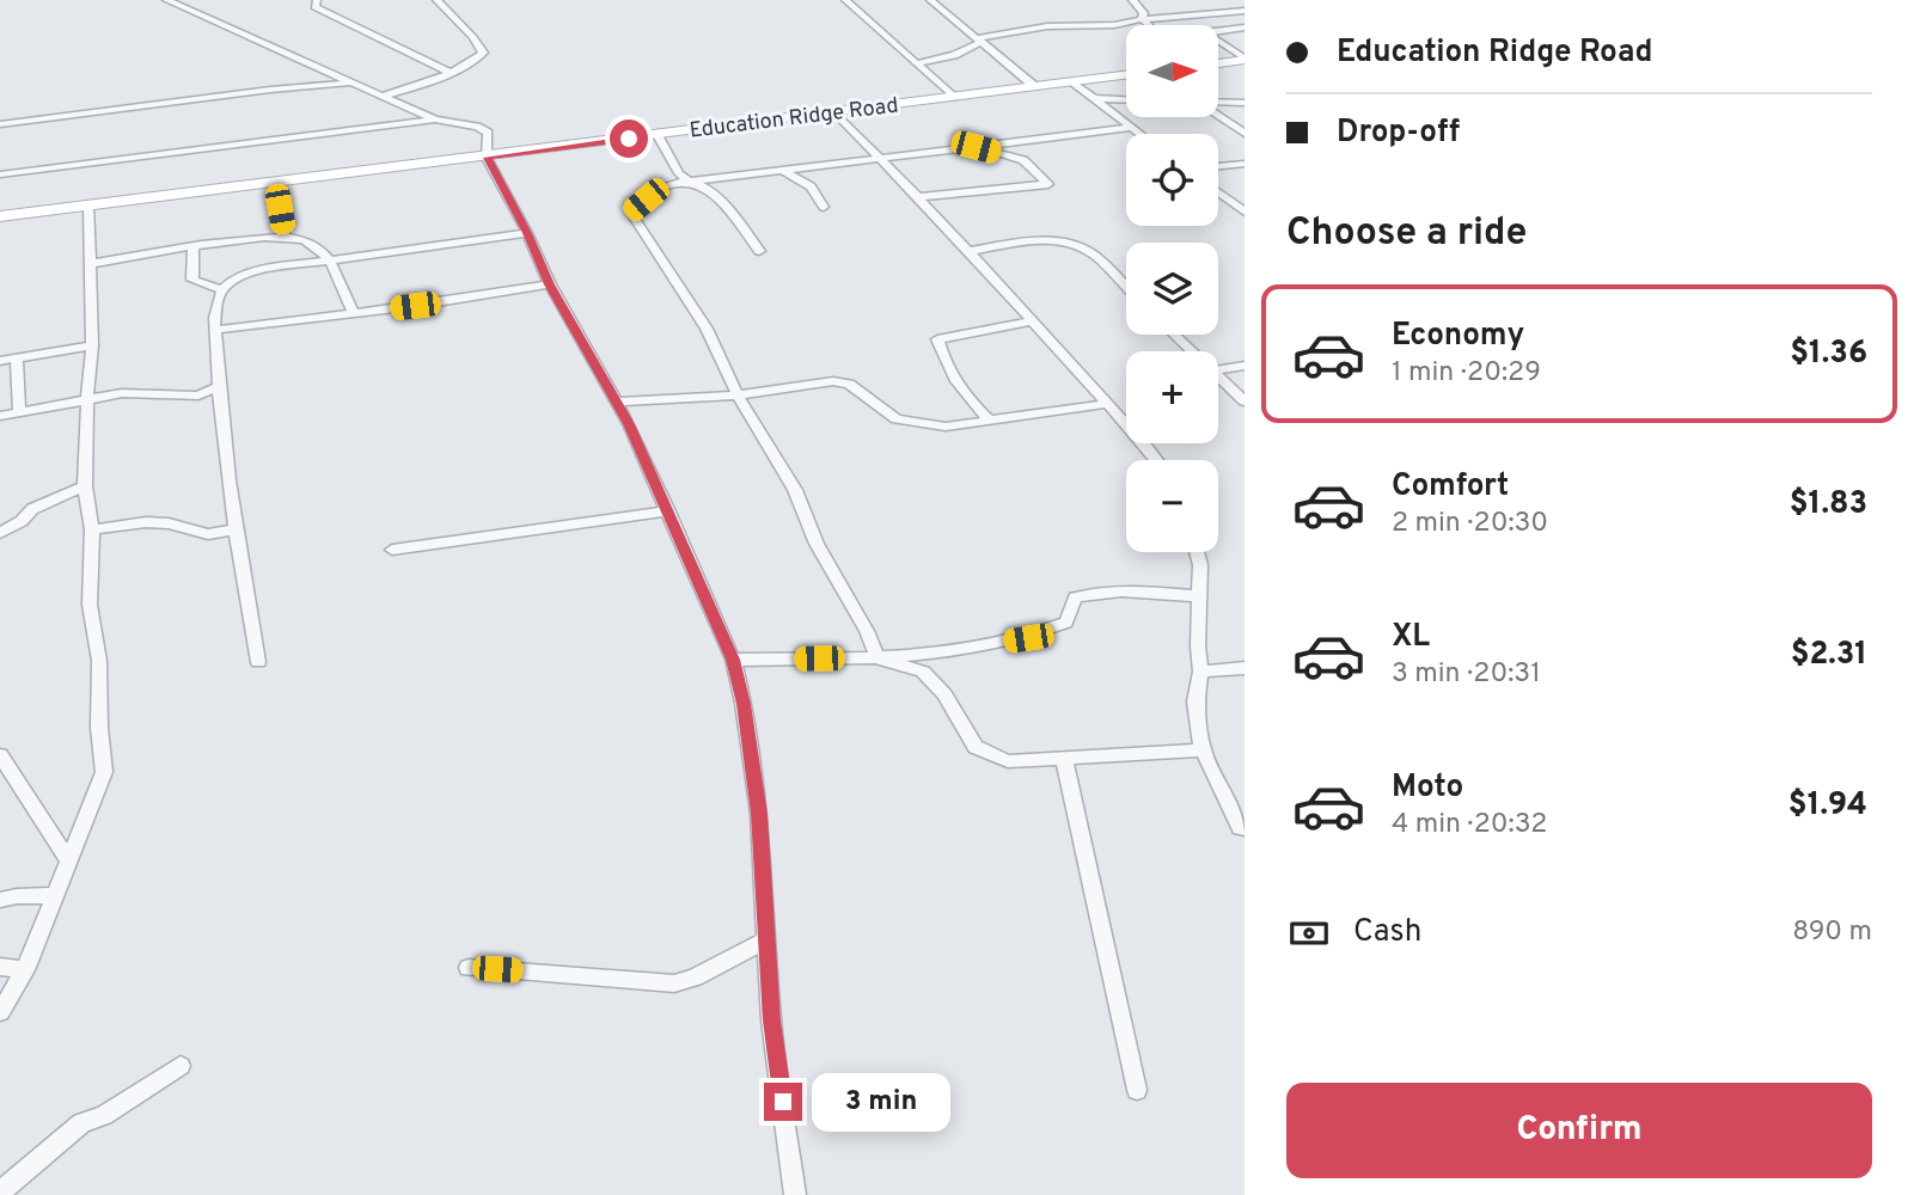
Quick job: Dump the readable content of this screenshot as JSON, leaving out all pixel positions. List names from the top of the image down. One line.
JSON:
{"streets":{"main road":["Education Ridge Road"]},"north":"right","page":{"banner":["Education Ridge Road","Drop-off"],"map_buttons":["+","−"],"heading":"Choose a ride","list":[{"name":"Economy","note":"1 min · 20:29","value":"$1.36"},{"name":"Comfort","note":"2 min · 20:30","value":"$1.83"},{"name":"XL","note":"3 min · 20:31","value":"$2.31"},{"name":"Moto","note":"4 min · 20:32","value":"$1.94"}],"pay":["Cash","890 m"],"buttons":"Confirm","bubble":"3 min"}}
